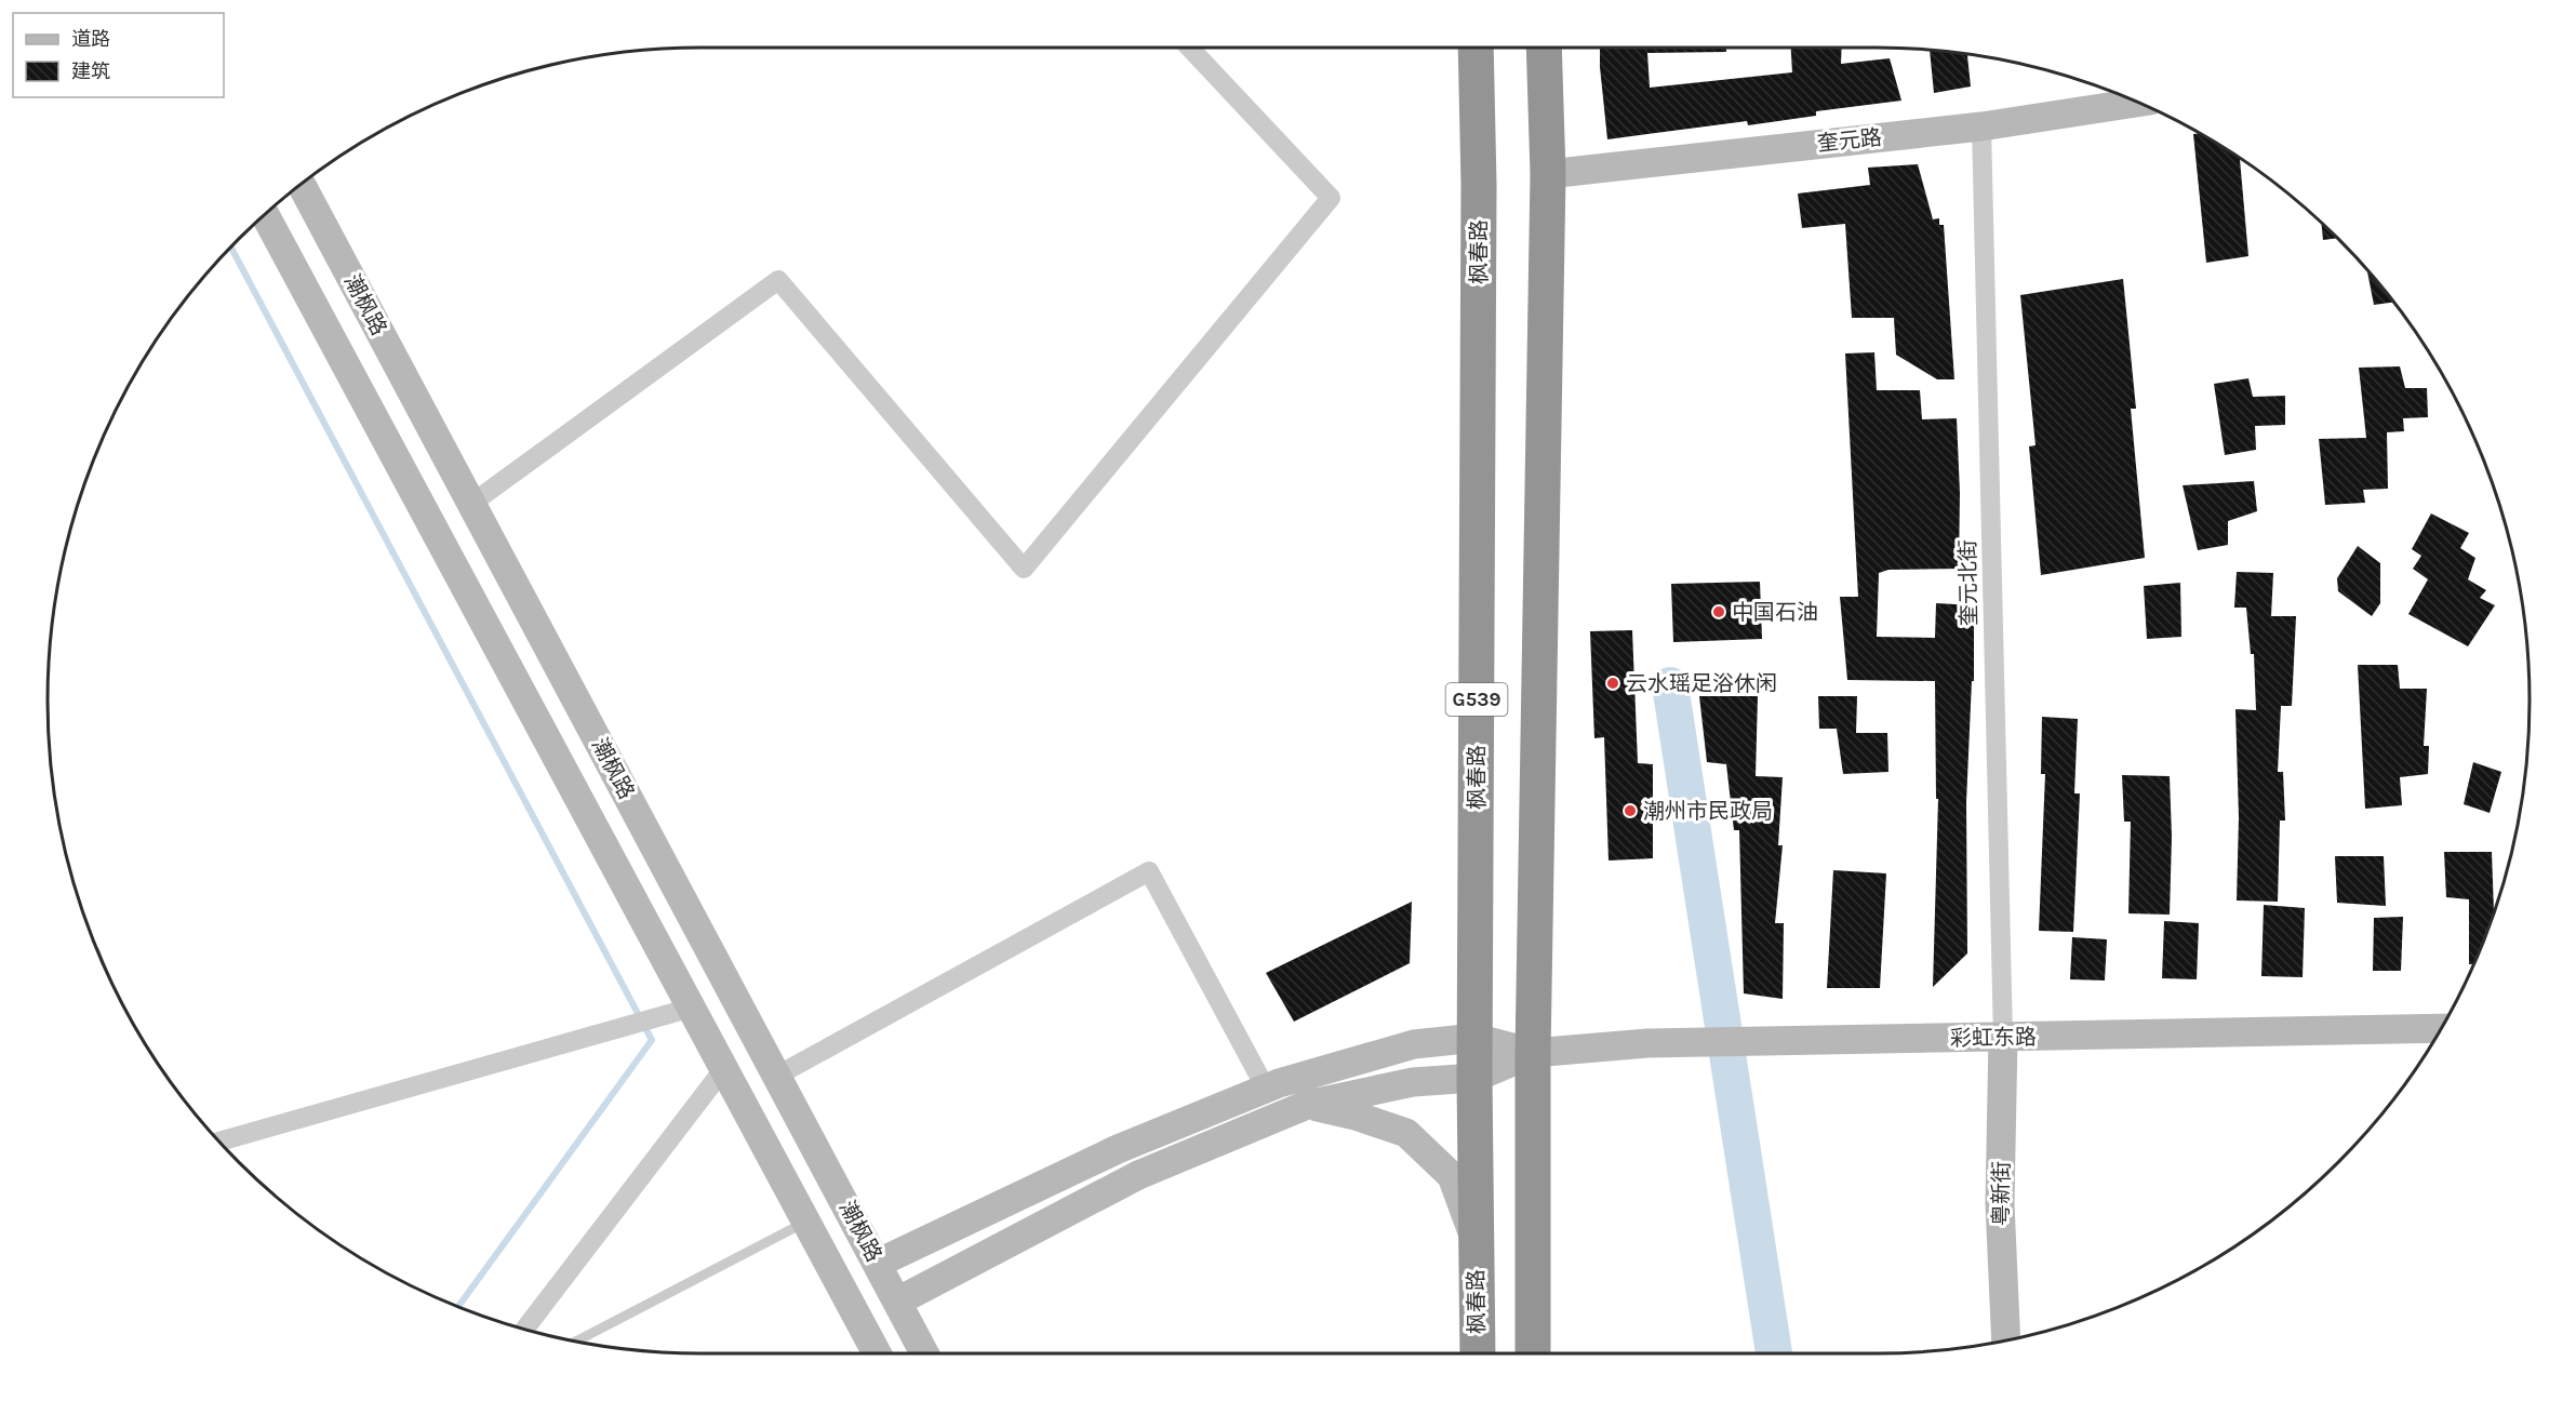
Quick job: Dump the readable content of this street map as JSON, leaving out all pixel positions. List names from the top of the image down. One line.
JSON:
{"streets":{"highway":["枫春路","G539"],"main road":["奎元路","潮枫路","彩虹东路","粤新街"],"street":["奎元北街"]},"crossings":[["奎元路","奎元北街"],["奎元路","G539"],["奎元北街","彩虹东路"],["奎元北街","粤新街"],["G539","彩虹东路"],["彩虹东路","粤新街"]],"places":["中国石油","云水瑶足浴休闲","潮州市民政局"],"legend":["道路","建筑"]}
